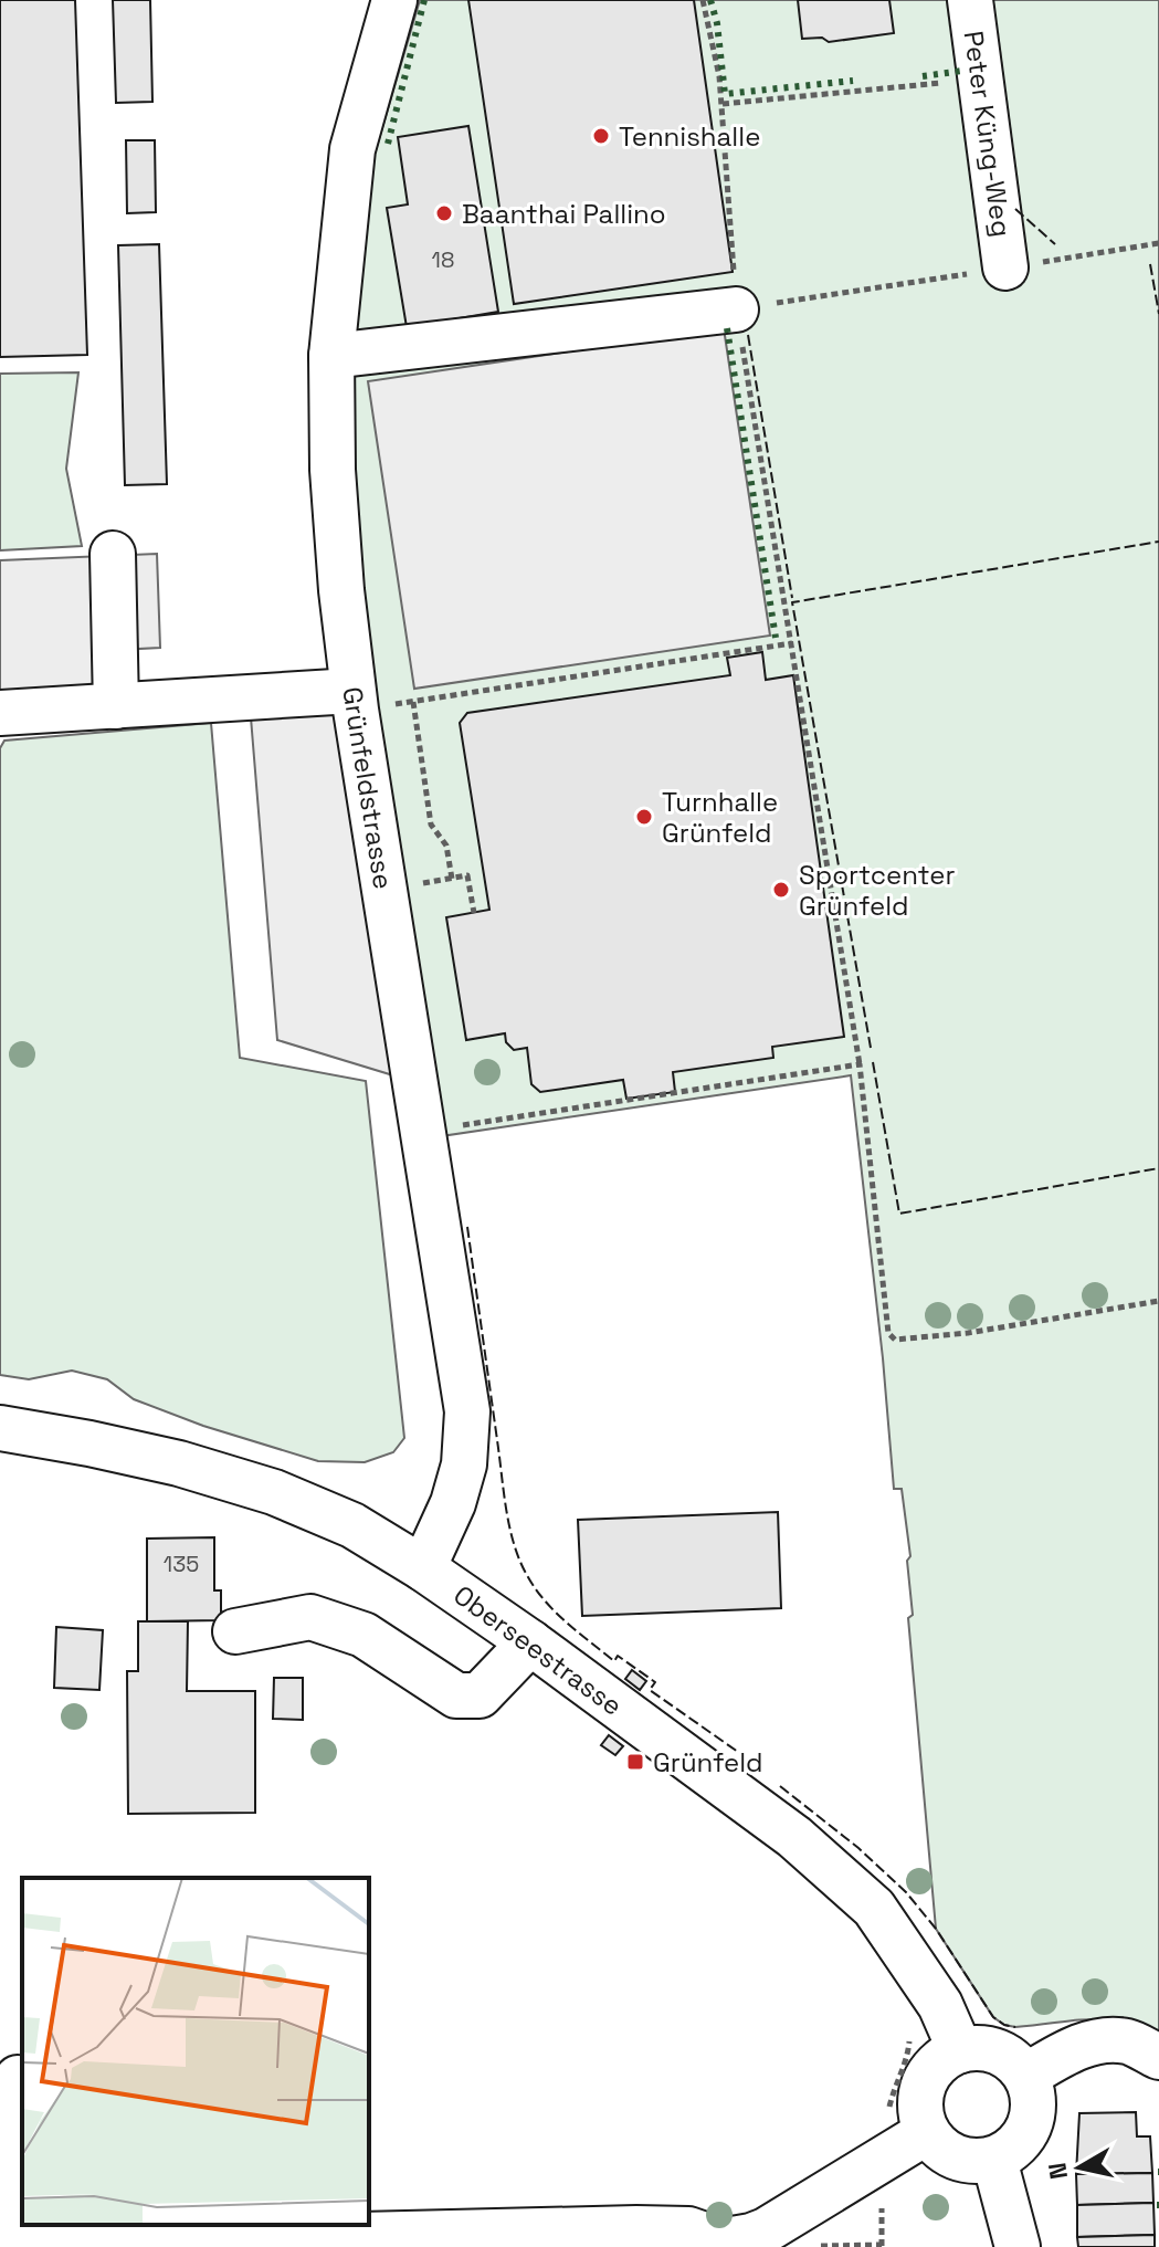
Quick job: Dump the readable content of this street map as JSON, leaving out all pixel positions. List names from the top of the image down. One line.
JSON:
{"streets":{"street":["Peter Küng-Weg","Grünfeldstrasse","Oberseestrasse"]},"crossings":[["Grünfeldstrasse","Oberseestrasse"]],"places":{"other":["Tennishalle","Baanthai Pallino","Turnhalle Grünfeld","Sportcenter Grünfeld"],"transit":["Grünfeld"]},"house_numbers":["18","135"],"north":"left"}
